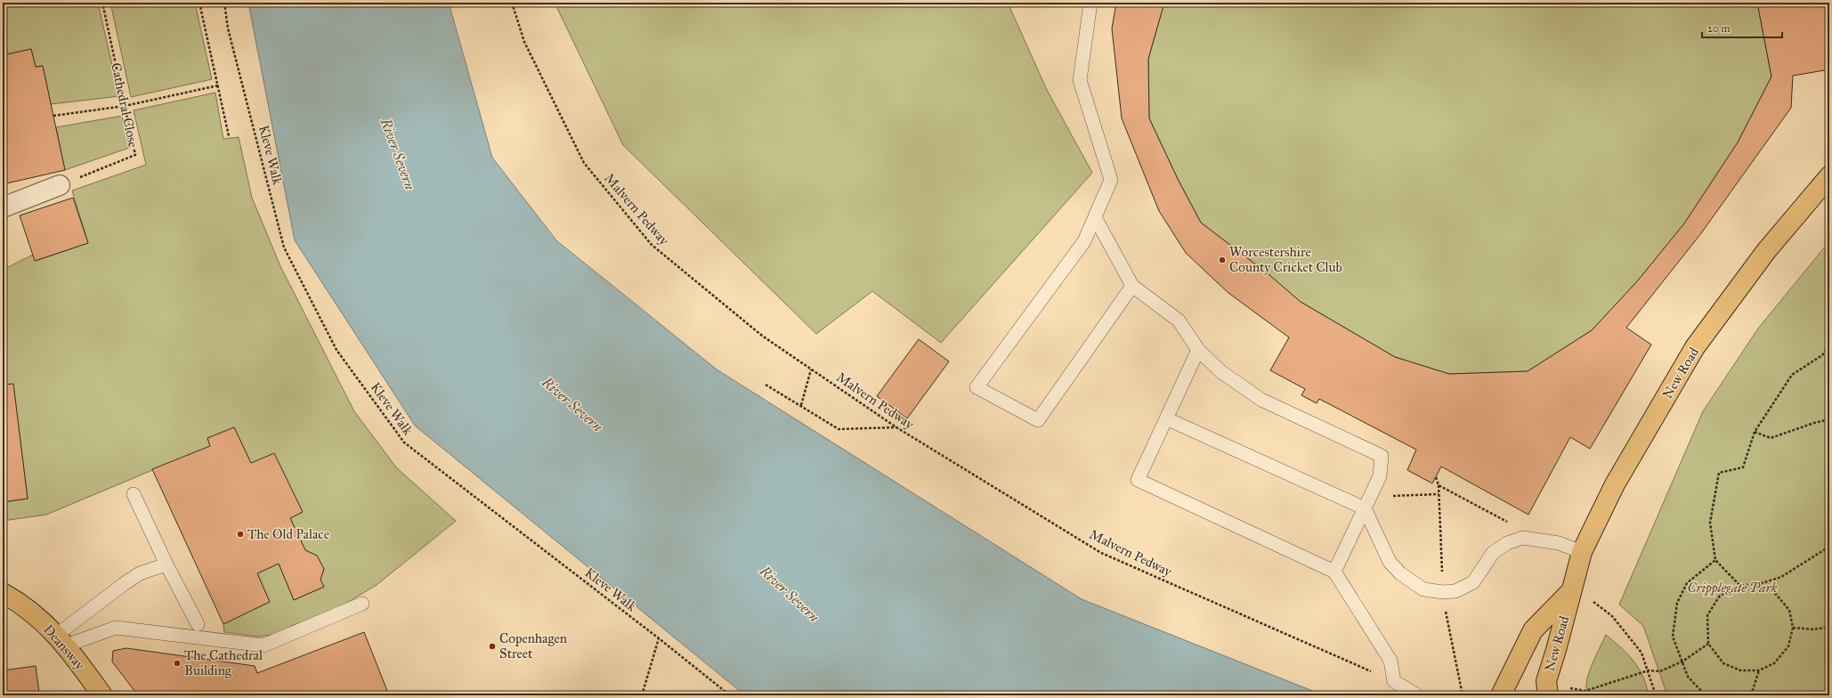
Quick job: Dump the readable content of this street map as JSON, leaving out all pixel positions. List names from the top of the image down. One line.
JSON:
{"streets":{"main road":["New Road","Deansway"],"path":["Cathedral Close","Kleve Walk","Malvern Pedway"]},"water":["River Severn"],"parks":["Cripplegate Park"],"places":["Worcestershire County Cricket Club","The Old Palace","Copenhagen Street","The Cathedral Building"],"scale_bar":"20 m"}
